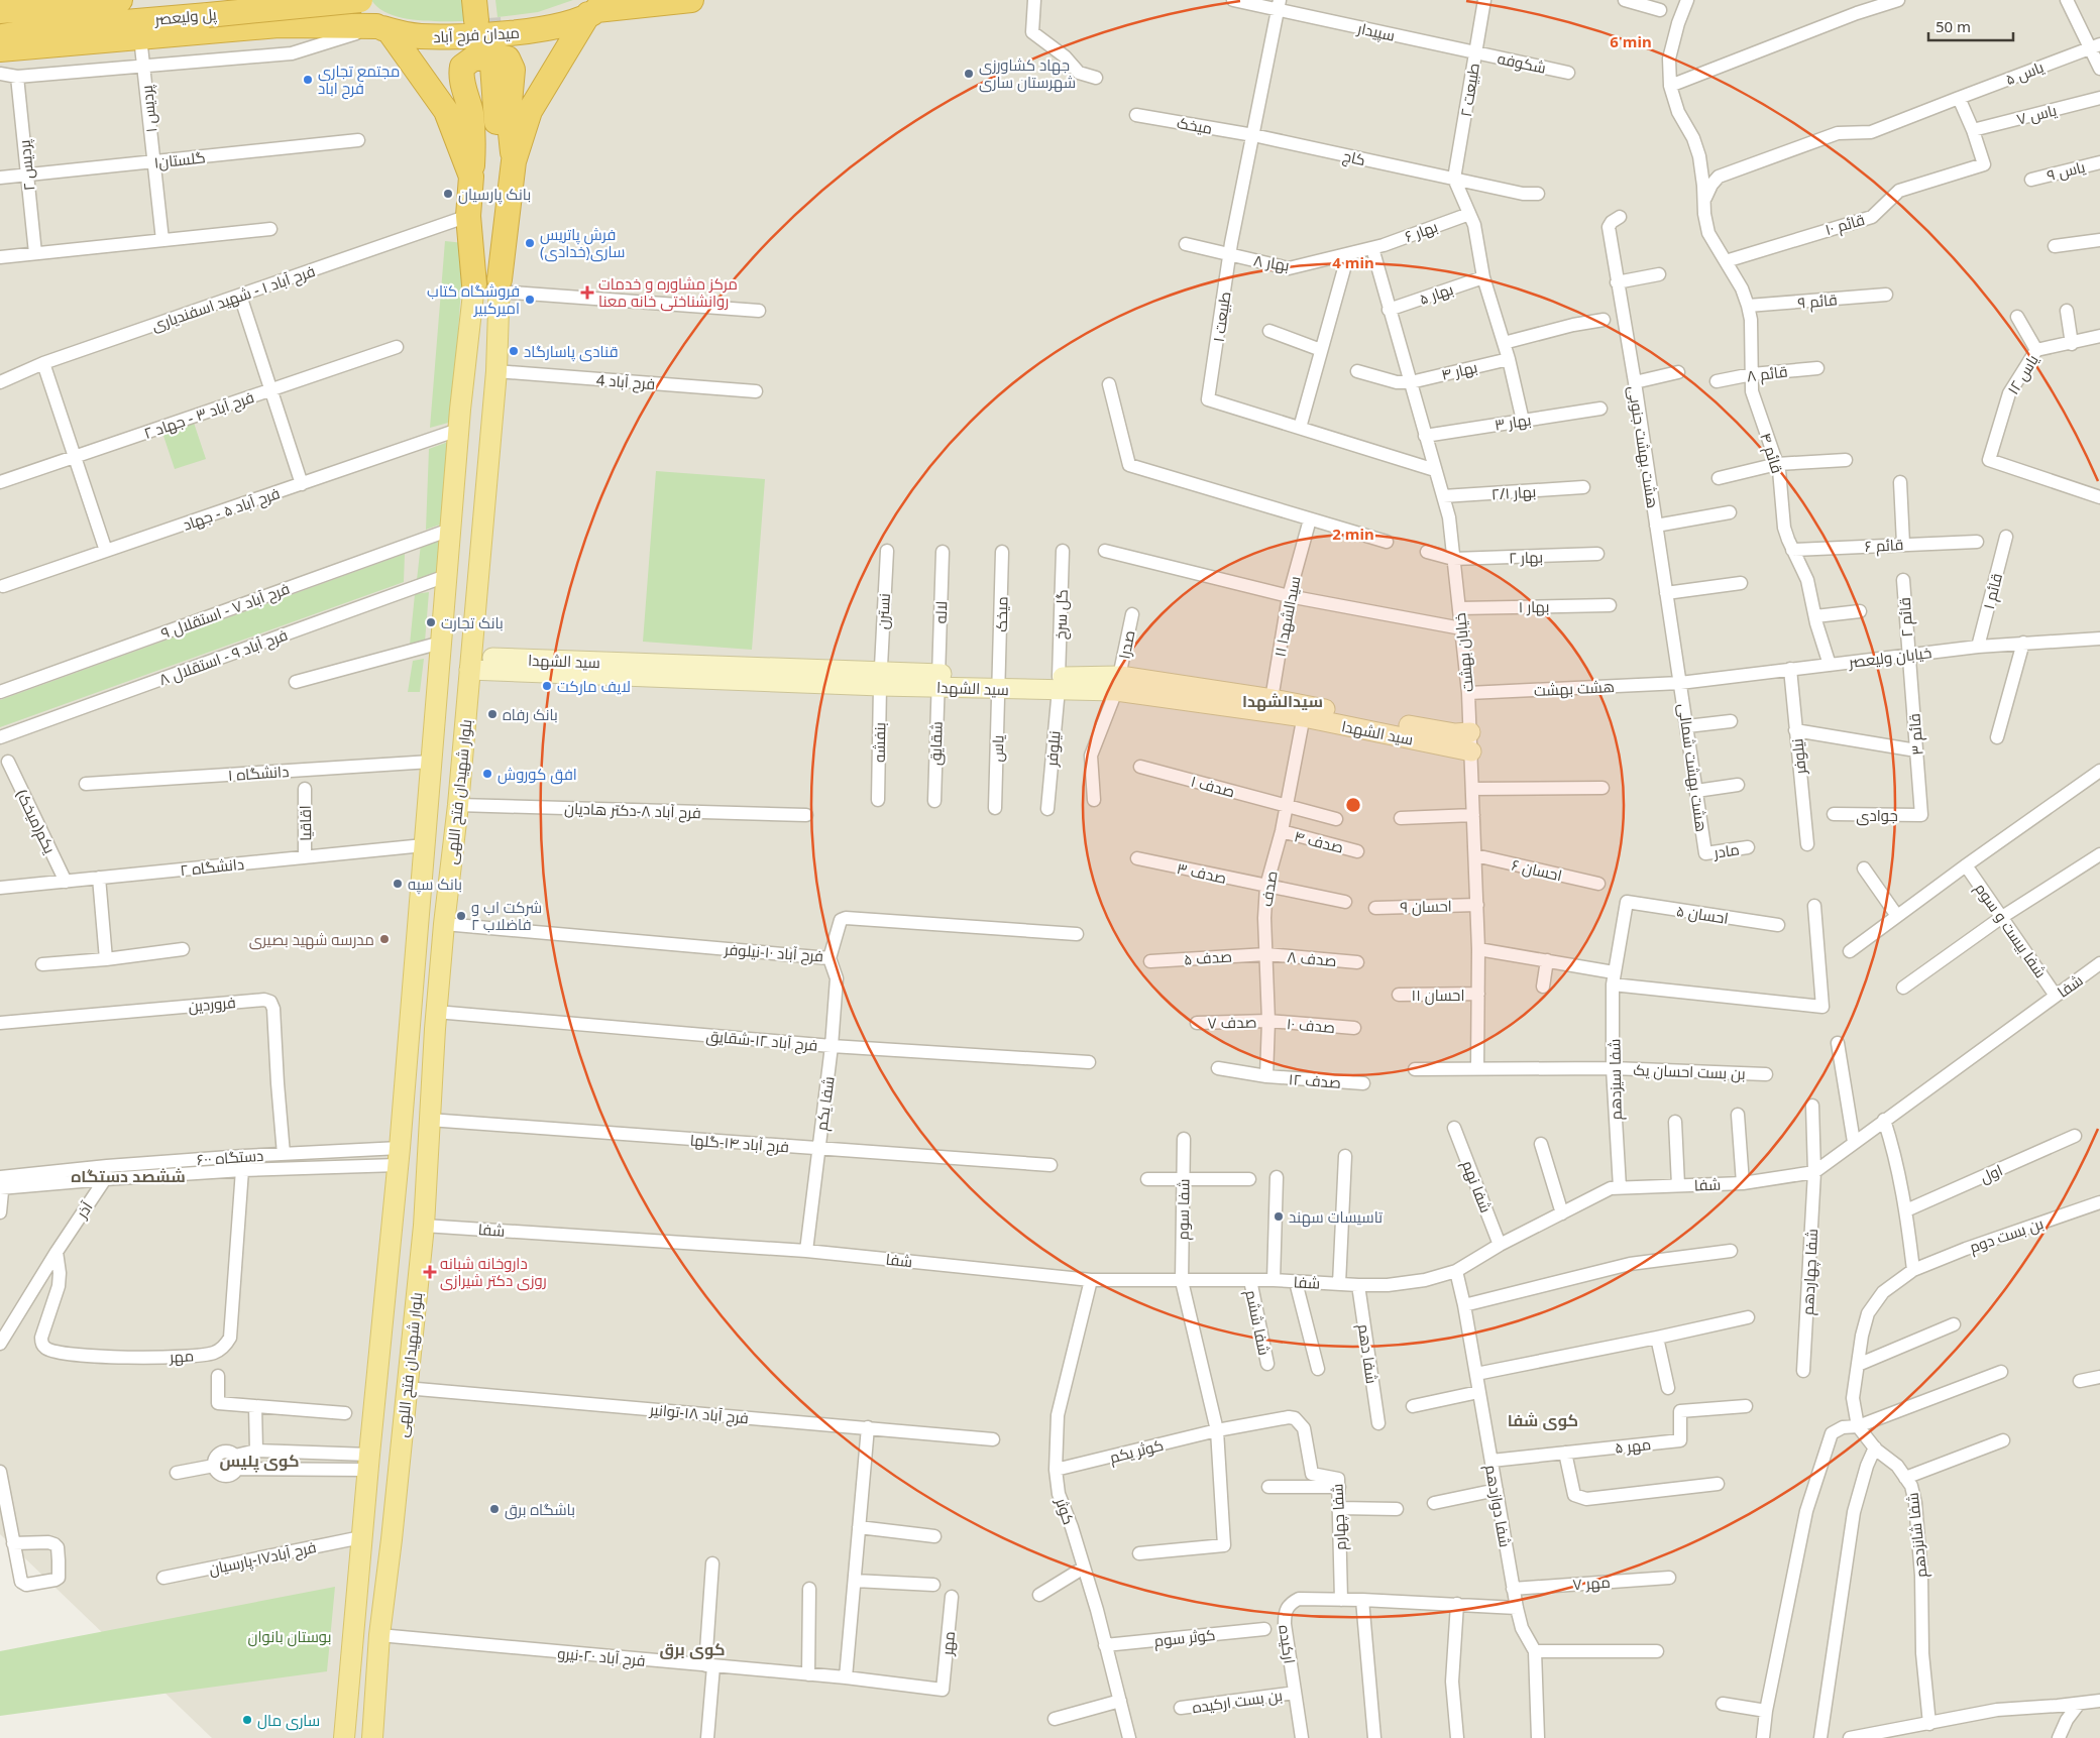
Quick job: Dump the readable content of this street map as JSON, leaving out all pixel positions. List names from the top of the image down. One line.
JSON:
{"streets":{"highway":["پل ولیعصر","میدان فرح آباد","بلوار شهیدان فتح اللهی"],"street":["سپیدار","شکوفه","یاس ۵","طبیعت ۲","پردیس ۱","یاس ۷","میخک","کاج","گلستان۱","پردیس ۲","یاس ۹","قائم ۱۰","بهار ۶","بهار ۸","بهار ۵","فرح آباد ۱ - شهید اسفندیاری","قائم ۹","طبیعت ۱","بهار ۴","قائم ۸","یاس ۱۲","فرح آباد 4","فرح آباد ۳ - جهاد ۲","بهار ۳","هشت بهشت جنوبی","قائم ۴","بهار ۲/۱","فرح آباد ۵ - جهاد","قائم ۶","بهار ۲","قائم ۱","بهار ۱","فرح آباد ۷ - استقلال ۹","نسترن","لاله","گل سرخ","سیدالشهدا ۱۱","قائم ۲","صدرا","خیابان بهشت","فرح آباد ۹ - استقلال ۸","خیابان ولیعصر","سید الشهدا","هشت بهشت","قائم ۳","بنفشه","شقایق","یاس","نیلوفر","هشت بهشت شمالی","دانشگاه ۱","صدف ۱","فرح آباد ۸-دکتر هادیان","جوادی","یکم(میخک)","اقاقيا","صدف ۴","مادر","دانشگاه ۲","احسان ۶","صدف ۳","صدف","احسان ۹","احسان ۵","شفا بیست و سوم","فرح آباد ۱۰-نیلوفر","صدف ۵","صدف ۸","شفا","احسان ۱۱","فروردین","صدف ۷","صدف ۱۰","فرح آباد ۱۲-شقایق","بن بست احسان یک","شفا سیزدهم","صدف ۱۲","شفا یکم","فرح آباد ۱۴-گلها","۶۰۰ دستگاه","اول","شفا نهم","آذر","شفا سوم","بن بست دوم","شفا چهاردهم","شفا ششم","شفا دهم","مهر","فرح آباد ۱۸-توانیر","مهر ۵","کوثر یکم","شفا دوازدهم","کوثر","شفا چهارم","شفا شانزدهم","فرح آباد۱۷-پارسیان","مهر ۷","کوثر سوم","ارکیده","فرح آباد ۲۰-نیرو","بن بست ارکیده"]},"crossings":[["پل ولیعصر","میدان فرح آباد"],["سپیدار","شکوفه"],["سپیدار","طبیعت ۲"],["سپیدار","طبیعت ۱"],["میدان فرح آباد","پردیس ۱"],["میدان فرح آباد","بلوار شهیدان فتح اللهی"],["شکوفه","طبیعت ۲"],["یاس ۵","قائم ۴"],["طبیعت ۲","کاج"],["پردیس ۱","گلستان۱"],["یاس ۷","قائم ۱۰"],["میخک","کاج"],["میخک","طبیعت ۱"],["میخک","سید الشهدا"],["میخک","یاس"],["کاج","طبیعت ۱"],["گلستان۱","پردیس ۲"],["قائم ۱۰","قائم ۴"],["بهار ۶","بهار ۸"],["بهار ۶","خیابان بهشت"],["بهار ۸","طبیعت ۱"],["بهار ۸","خیابان بهشت"],["بهار ۵","خیابان بهشت"],["فرح آباد ۱ - شهید اسفندیاری","بلوار شهیدان فتح اللهی"],["قائم ۹","قائم ۴"],["طبیعت ۱","خیابان بهشت"],["بهار ۴","خیابان بهشت"],["قائم ۸","قائم ۴"],["فرح آباد 4","بلوار شهیدان فتح اللهی"],["بهار ۳","خیابان بهشت"],["هشت بهشت جنوبی","خیابان ولیعصر"],["هشت بهشت جنوبی","هشت بهشت"],["هشت بهشت جنوبی","هشت بهشت شمالی"],["قائم ۴","قائم ۶"],["قائم ۴","خیابان ولیعصر"],["بهار ۲/۱","خیابان بهشت"],["فرح آباد ۵ - جهاد","بلوار شهیدان فتح اللهی"],["بهار ۲","خیابان بهشت"],["قائم ۱","خیابان ولیعصر"],["بهار ۱","خیابان بهشت"],["فرح آباد ۷ - استقلال ۹","بلوار شهیدان فتح اللهی"],["نسترن","سید الشهدا"],["نسترن","بنفشه"],["لاله","سید الشهدا"],["لاله","شقایق"],["گل سرخ","سید الشهدا"],["گل سرخ","نیلوفر"],["سیدالشهدا ۱۱","سید الشهدا"],["قائم ۲","خیابان ولیعصر"],["قائم ۲","قائم ۳"],["صدرا","سید الشهدا"],["خیابان بهشت","سید الشهدا"],["خیابان بهشت","هشت بهشت"],["خیابان بهشت","احسان ۶"],["خیابان بهشت","احسان ۹"],["خیابان بهشت","احسان ۱۱"],["خیابان بهشت","بن بست احسان یک"],["فرح آباد ۹ - استقلال ۸","بلوار شهیدان فتح اللهی"],["خیابان ولیعصر","هشت بهشت"],["خیابان ولیعصر","قائم ۳"],["خیابان ولیعصر","نیلوفر"],["خیابان ولیعصر","هشت بهشت شمالی"],["سید الشهدا","بنفشه"],["سید الشهدا","شقایق"],["سید الشهدا","یاس"],["سید الشهدا","نیلوفر"],["سید الشهدا","بلوار شهیدان فتح اللهی"],["سید الشهدا","صدف"],["هشت بهشت","هشت بهشت شمالی"],["قائم ۳","جوادی"],["هشت بهشت شمالی","مادر"],["دانشگاه ۱","بلوار شهیدان فتح اللهی"],["صدف ۱","صدف"],["بلوار شهیدان فتح اللهی","فرح آباد ۸-دکتر هادیان"],["بلوار شهیدان فتح اللهی","دانشگاه ۲"],["بلوار شهیدان فتح اللهی","فرح آباد ۱۰-نیلوفر"],["بلوار شهیدان فتح اللهی","شفا"],["بلوار شهیدان فتح اللهی","فرح آباد ۱۲-شقایق"],["بلوار شهیدان فتح اللهی","فرح آباد ۱۴-گلها"],["بلوار شهیدان فتح اللهی","۶۰۰ دستگاه"],["بلوار شهیدان فتح اللهی","فرح آباد ۱۸-توانیر"],["بلوار شهیدان فتح اللهی","فرح آباد۱۷-پارسیان"],["بلوار شهیدان فتح اللهی","فرح آباد ۲۰-نیرو"],["یکم(میخک)","دانشگاه ۲"],["اقاقيا","دانشگاه ۲"],["صدف ۴","صدف"],["صدف ۳","صدف"],["صدف","صدف ۵"],["صدف","صدف ۸"],["صدف","صدف ۷"],["صدف","صدف ۱۰"],["صدف","صدف ۱۲"],["احسان ۵","شفا سیزدهم"],["شفا بیست و سوم","شفا"],["فرح آباد ۱۰-نیلوفر","شفا یکم"],["صدف ۵","صدف ۸"],["شفا","شفا سیزدهم"],["شفا","شفا یکم"],["شفا","شفا نهم"],["شفا","شفا سوم"],["شفا","شفا چهاردهم"],["شفا","شفا ششم"],["شفا","شفا دهم"],["شفا","شفا دوازدهم"],["شفا","کوثر"],["فروردین","۶۰۰ دستگاه"],["صدف ۷","صدف ۱۰"],["فرح آباد ۱۲-شقایق","شفا یکم"],["بن بست احسان یک","شفا سیزدهم"],["شفا یکم","فرح آباد ۱۴-گلها"],["۶۰۰ دستگاه","آذر"],["۶۰۰ دستگاه","مهر"],["آذر","مهر"],["بن بست دوم","شفا شانزدهم"],["مهر","فرح آباد ۲۰-نیرو"],["مهر ۵","شفا دوازدهم"],["کوثر یکم","کوثر"],["کوثر یکم","شفا چهارم"],["شفا دوازدهم","مهر ۷"],["کوثر","کوثر سوم"],["شفا چهارم","ارکیده"],["ارکیده","بن بست ارکیده"]],"districts":["سیدالشهدا","ششصد دستگاه","کوی شفا","کوی پلیس","کوی برق"],"parks":["بوستان بانوان"],"places":{"other":["جهاد کشاورزی شهرستان ساری","مجتمع تجاری فرح اباد","بانک پارسیان","فرش پاتریس (خدادی)ساری","فروشگاه کتاب امیرکبیر","قنادی پاسارگاد","بانک تجارت","لایف مارکت","بانک رفاه","افق کوروش","بانک سپه","شرکت اب و فاضلاب ۲","مدرسه شهید بصیری","تاسیسات سهند","باشگاه برق","ساری مال"],"health":["مرکز مشاوره و خدمات روانشناختی خانه معنا","داروخانه شبانه روزی دکتر شیرازی"]},"scale_bar":"50 m","rings":["6 min","4 min","2 min"]}
